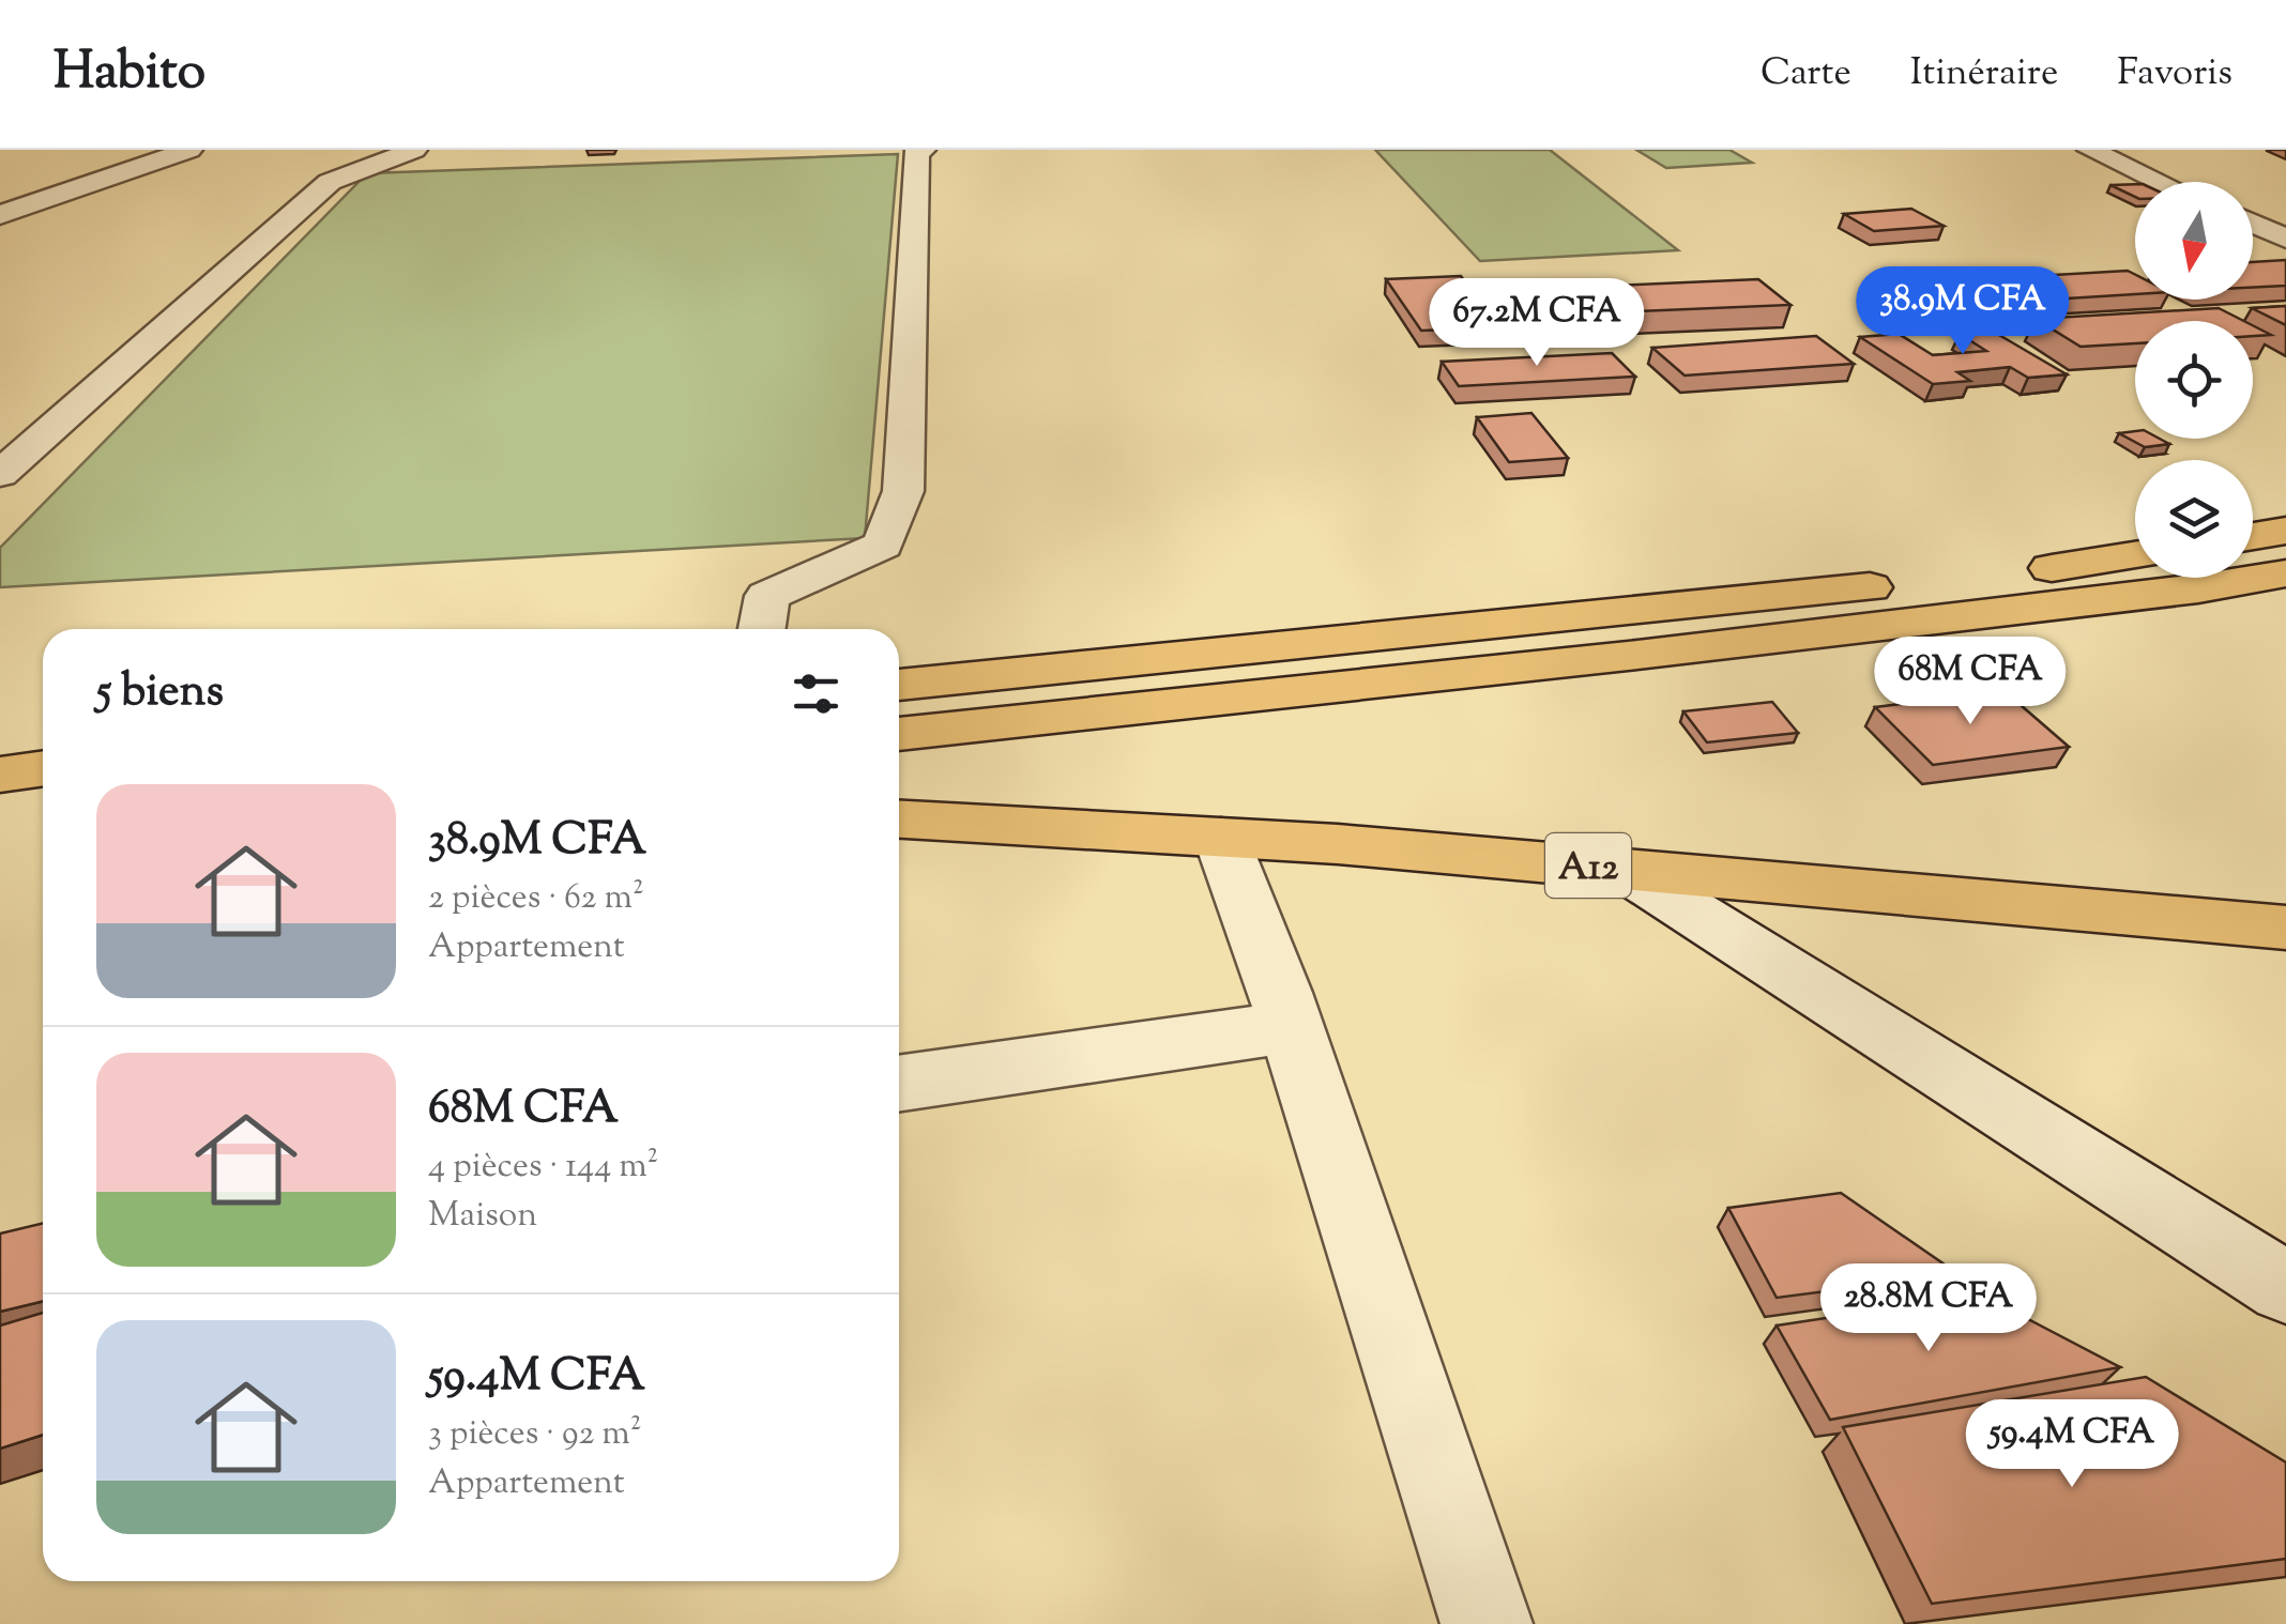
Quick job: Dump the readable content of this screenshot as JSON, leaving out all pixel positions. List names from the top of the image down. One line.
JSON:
{"streets":{"main road":["A12"]},"north":"bottom","page":{"header":"Habito","nav":["Carte","Itinéraire","Favoris"],"price":["38.9M CFA","67.2M CFA","68M CFA","28.8M CFA","59.4M CFA"],"heading":"5 biens","list":[{"name":"38.9M CFA","note":"2 pièces · 62 m² · Appartement"},{"name":"68M CFA","note":"4 pièces · 144 m² · Maison"},{"name":"59.4M CFA","note":"3 pièces · 92 m² · Appartement"}]}}
